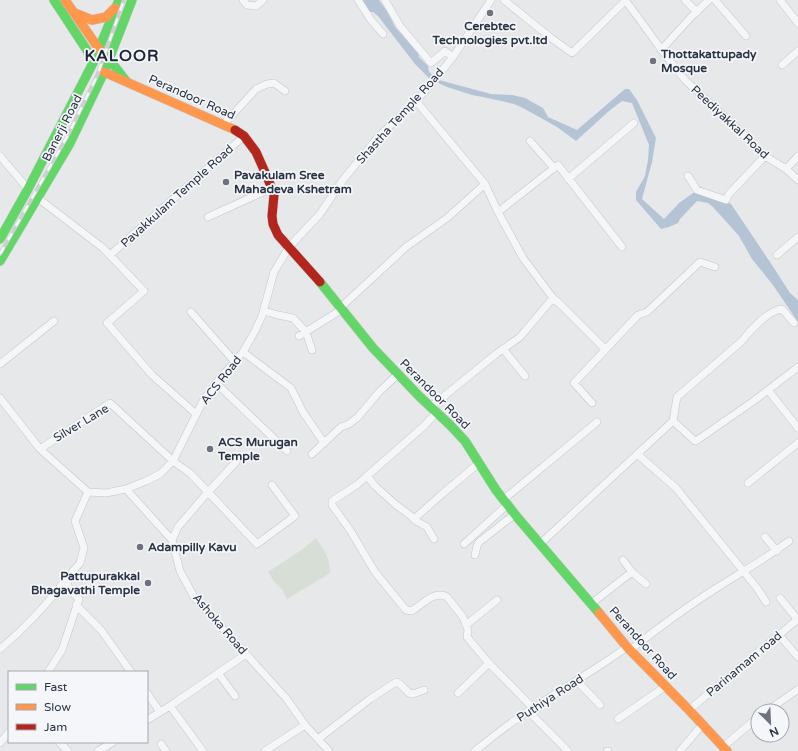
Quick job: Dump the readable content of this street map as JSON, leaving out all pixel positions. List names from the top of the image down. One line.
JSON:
{"streets":{"main road":["Perandoor Road","Banerji Road"],"street":["Shastha Temple Road","Peediyakkal Road","Pavakkulam Temple Road","ACS Road","Silver Lane","Ashoka Road","Parinamam road","Puthiya Road"]},"crossings":[["Perandoor Road","Shastha Temple Road"],["Perandoor Road","Banerji Road"],["Perandoor Road","Pavakkulam Temple Road"],["Perandoor Road","ACS Road"],["Perandoor Road","Parinamam road"],["Perandoor Road","Puthiya Road"],["Shastha Temple Road","ACS Road"],["ACS Road","Silver Lane"],["ACS Road","Ashoka Road"]],"districts":["KALOOR"],"places":["Cerebtec Technologies pvt.ltd","Thottakattupady Mosque","Pavakulam Sree Mahadeva Kshetram","ACS Murugan Temple","Adampilly Kavu","Pattupurakkal Bhagavathi Temple"],"legend":["Fast","Slow","Jam"],"north":"bottom right"}
